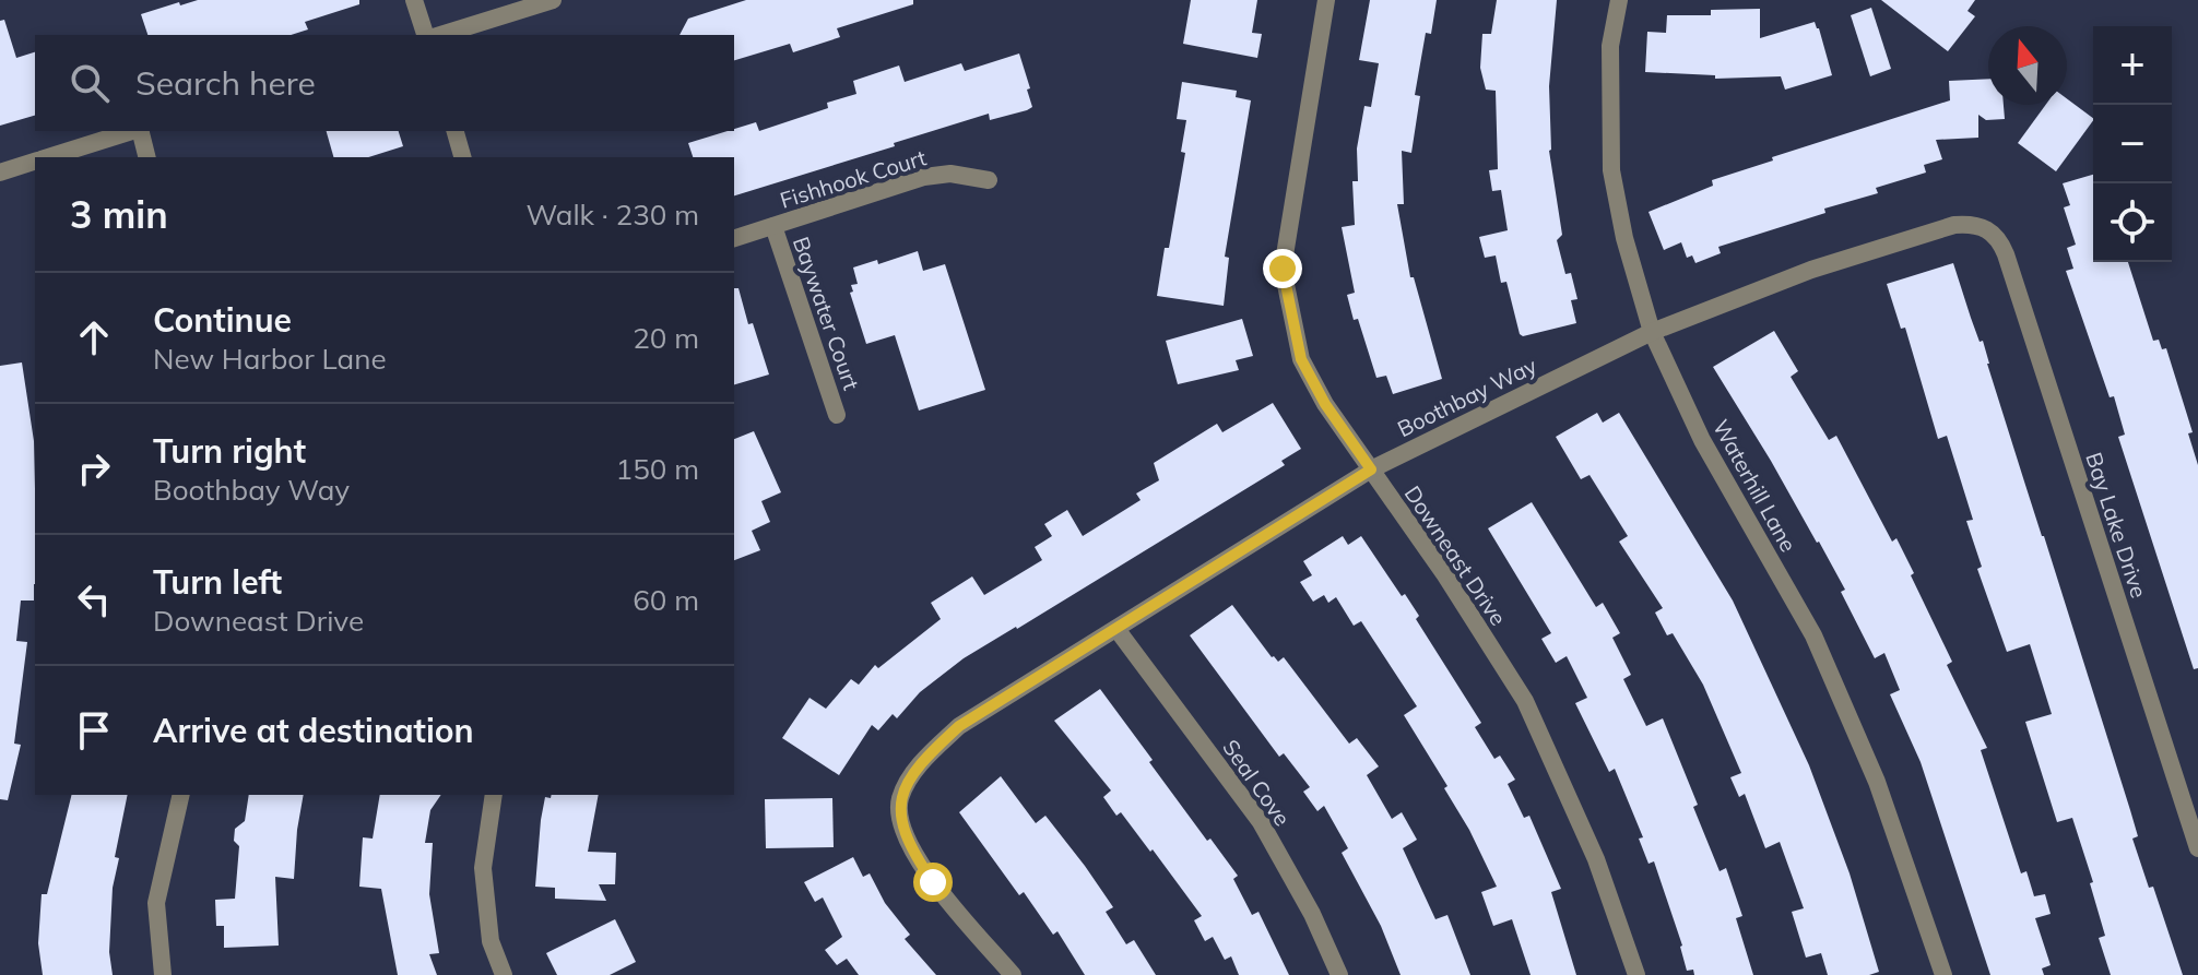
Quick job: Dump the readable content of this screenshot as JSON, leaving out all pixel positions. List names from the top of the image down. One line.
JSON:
{"streets":{"street":["Fishhook Court","Baywater Court","Boothbay Way","Waterhill Lane","Bay Lake Drive","Downeast Drive","Seal Cove"]},"crossings":[["Fishhook Court","Baywater Court"],["Boothbay Way","Waterhill Lane"],["Boothbay Way","Bay Lake Drive"],["Boothbay Way","Downeast Drive"],["Boothbay Way","Seal Cove"]],"north":"top","page":{"map_buttons":["+","−"],"search":"Search here","heading":["3 min","Walk · 230 m"],"list":[["Continue","New Harbor Lane","20 m"],["Turn right","Boothbay Way","150 m"],["Turn left","Downeast Drive","60 m"],"Arrive at destination"]}}
